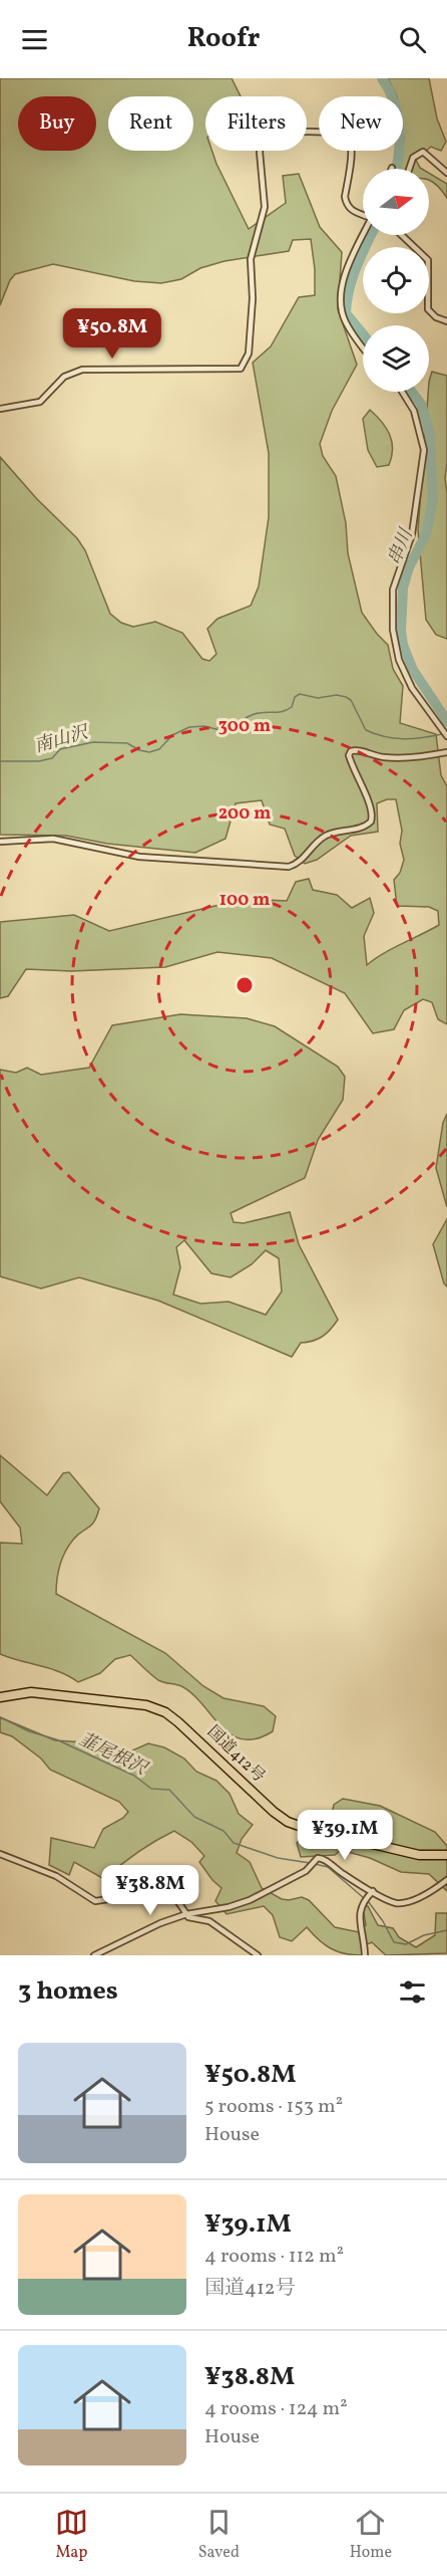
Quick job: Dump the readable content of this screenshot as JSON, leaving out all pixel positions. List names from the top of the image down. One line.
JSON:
{"streets":{"highway":["国道412号"]},"water":["串川","南山沢","韮尾根沢"],"north":"right","page":{"header":"Roofr","chip":["Buy","Rent","Filters","New"],"price":["¥50.8M","¥39.1M","¥38.8M"],"heading":"3 homes","list":[{"name":"¥50.8M","note":"5 rooms · 153 m² · House"},{"name":"¥39.1M","note":"4 rooms · 112 m² · 国道412号"},{"name":"¥38.8M","note":"4 rooms · 124 m² · House"}],"tabs":["Map","Saved","Home"]},"rings":["300 m","200 m","100 m"]}
